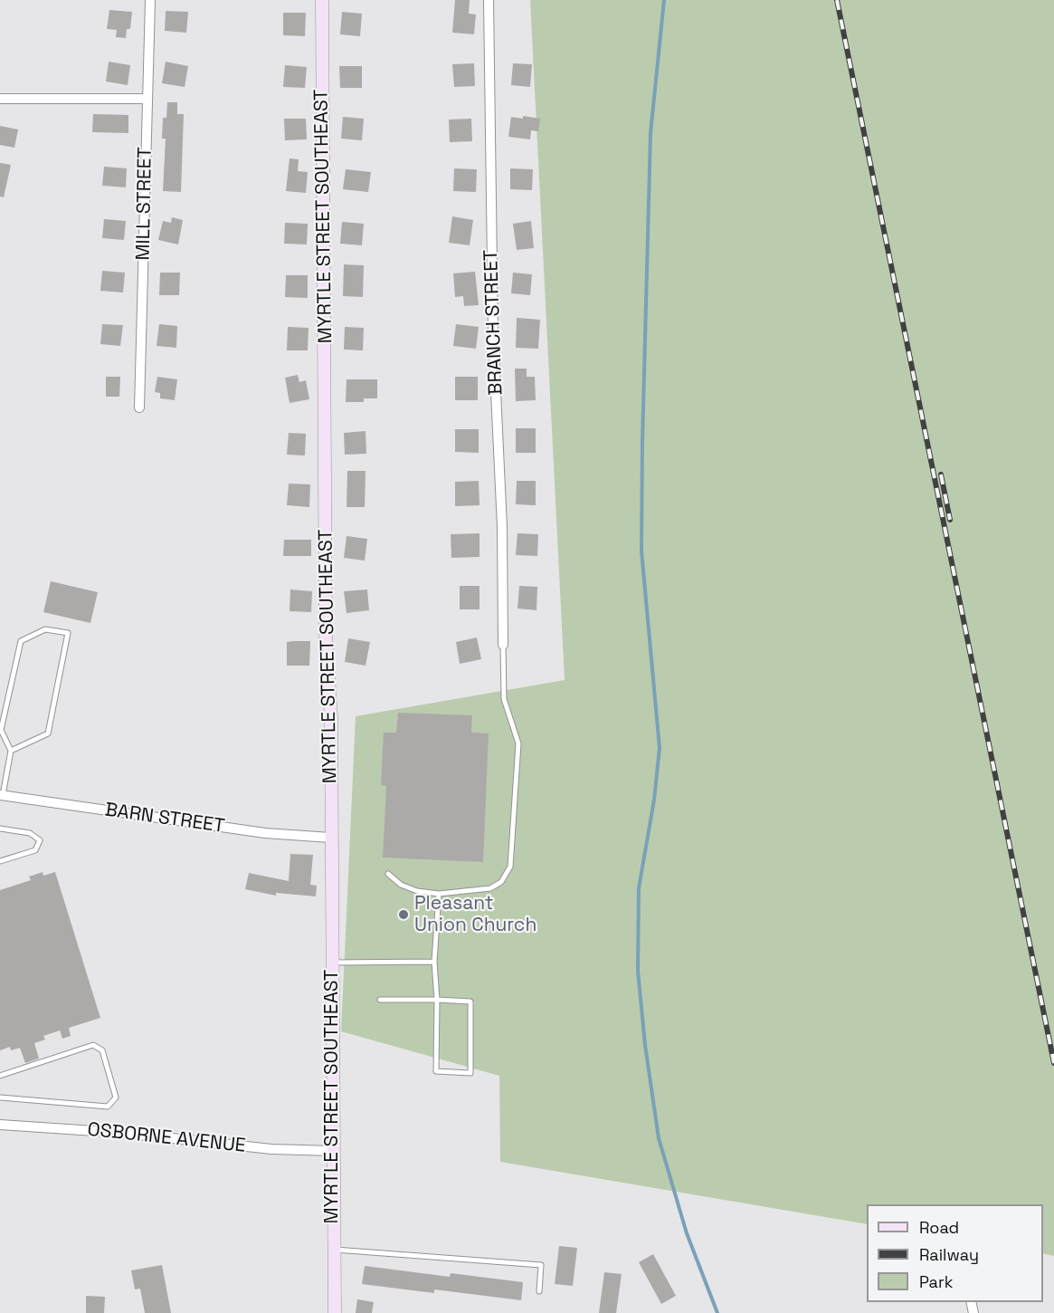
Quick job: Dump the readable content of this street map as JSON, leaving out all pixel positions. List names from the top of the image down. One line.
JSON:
{"streets":{"street":["MILL STREET","MYRTLE STREET SOUTHEAST","BRANCH STREET","BARN STREET","OSBORNE AVENUE"]},"crossings":[["MYRTLE STREET SOUTHEAST","BARN STREET"],["MYRTLE STREET SOUTHEAST","OSBORNE AVENUE"]],"places":["Pleasant Union Church"],"legend":["Road","Railway","Park"]}
